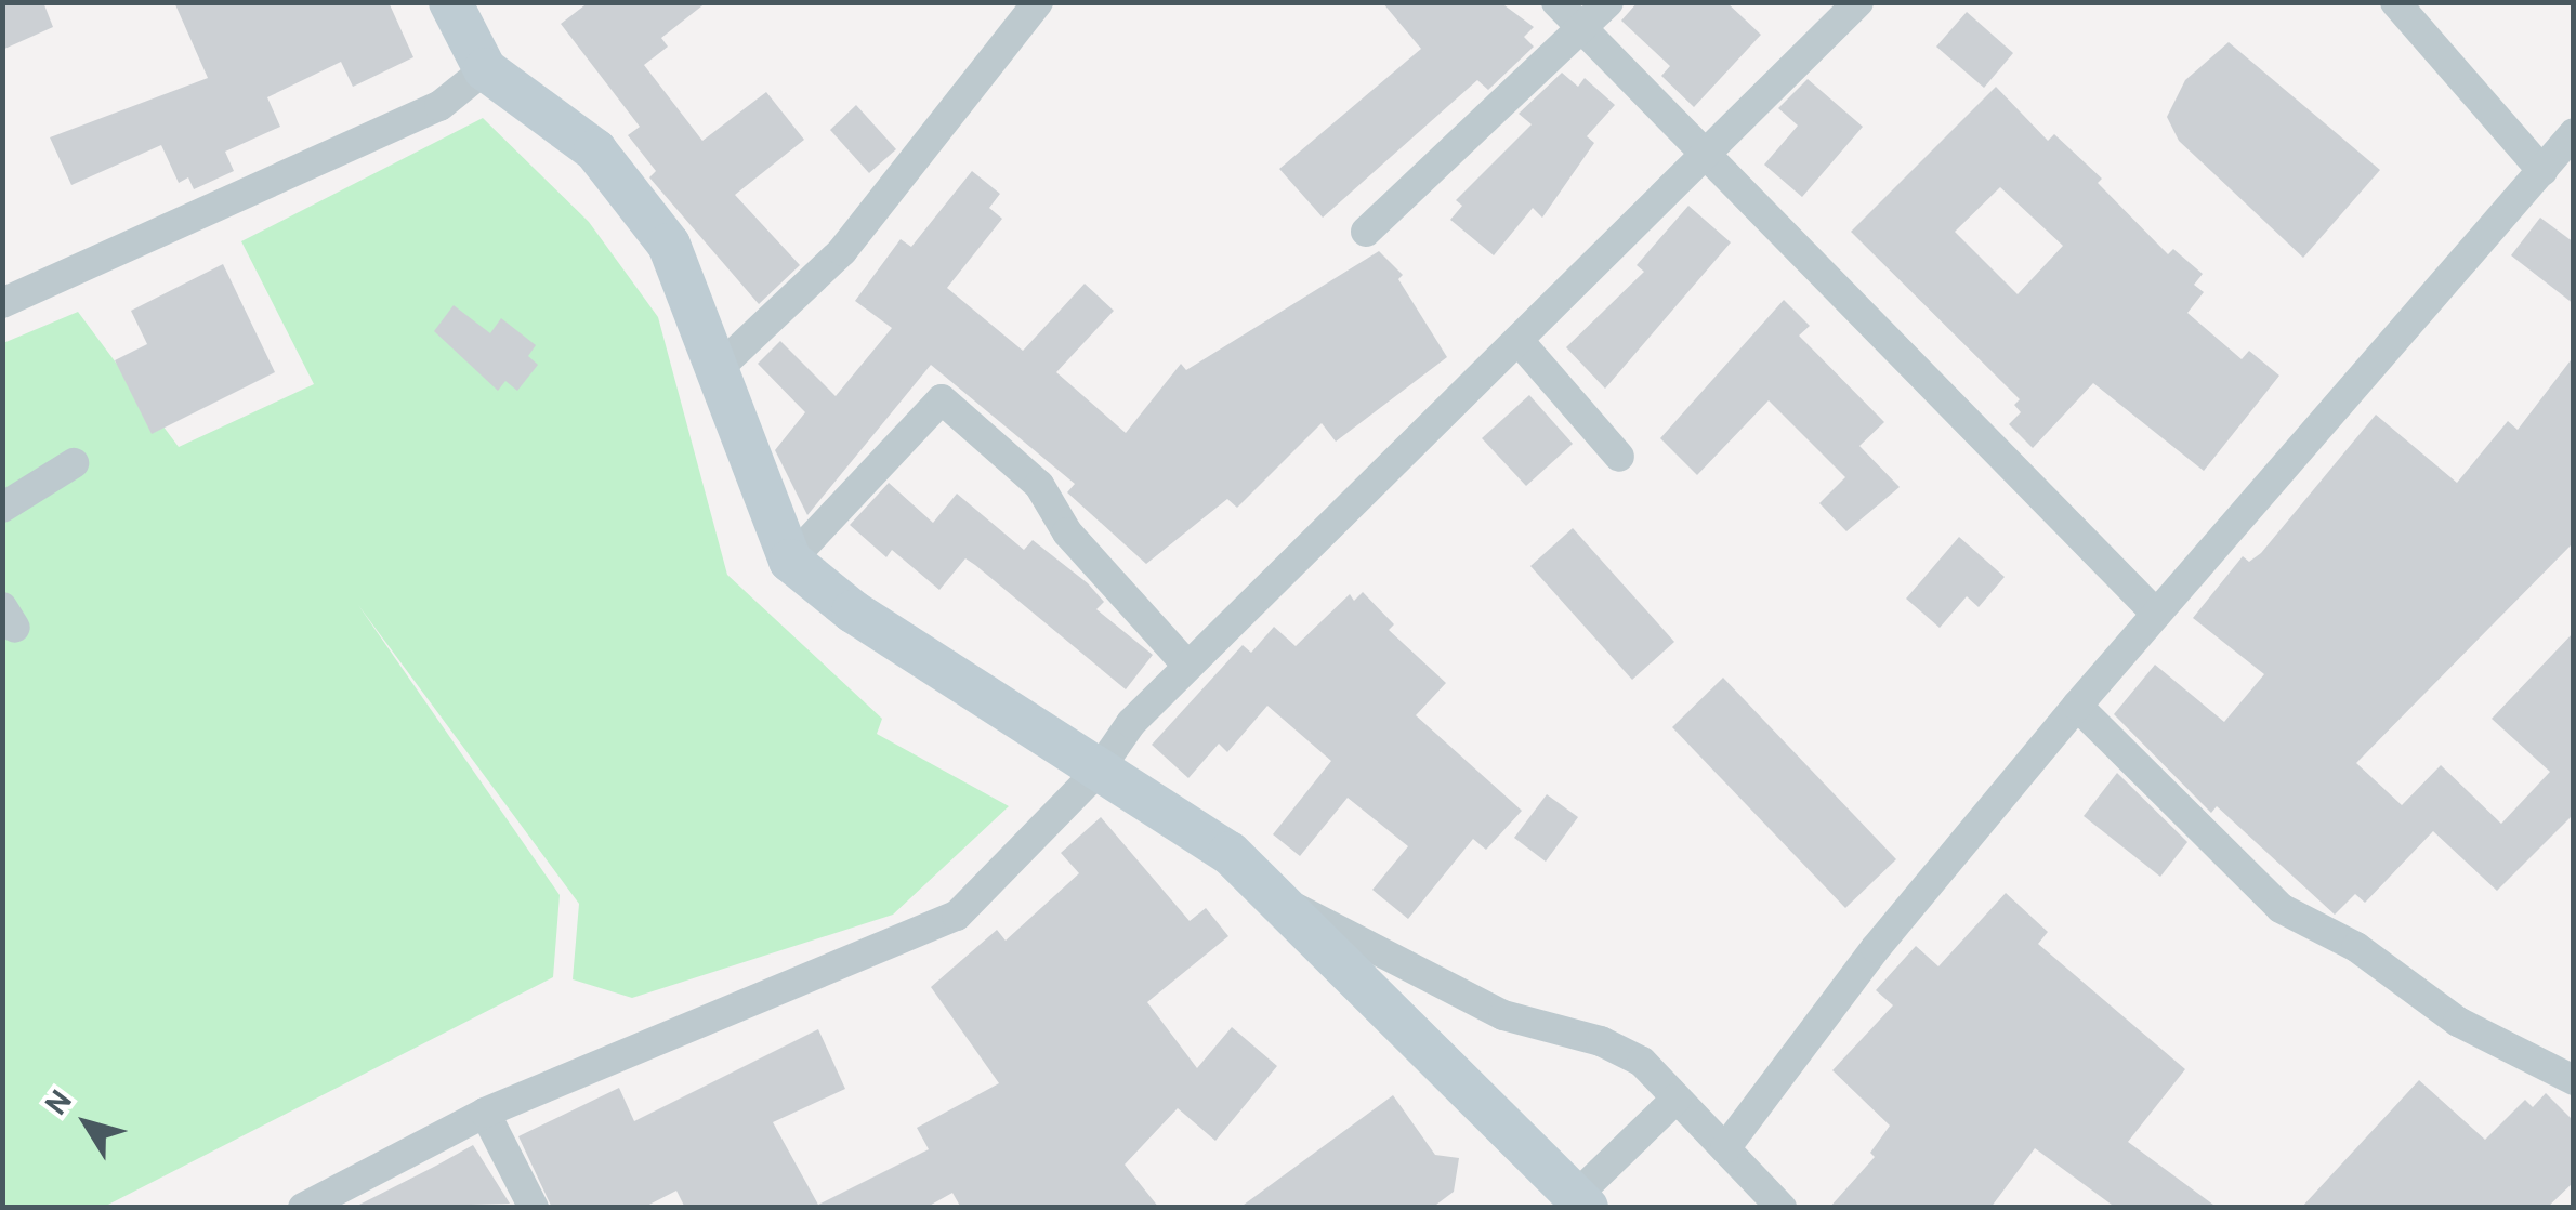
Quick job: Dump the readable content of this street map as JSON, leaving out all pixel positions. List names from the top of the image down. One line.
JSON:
{"north":"top left"}
